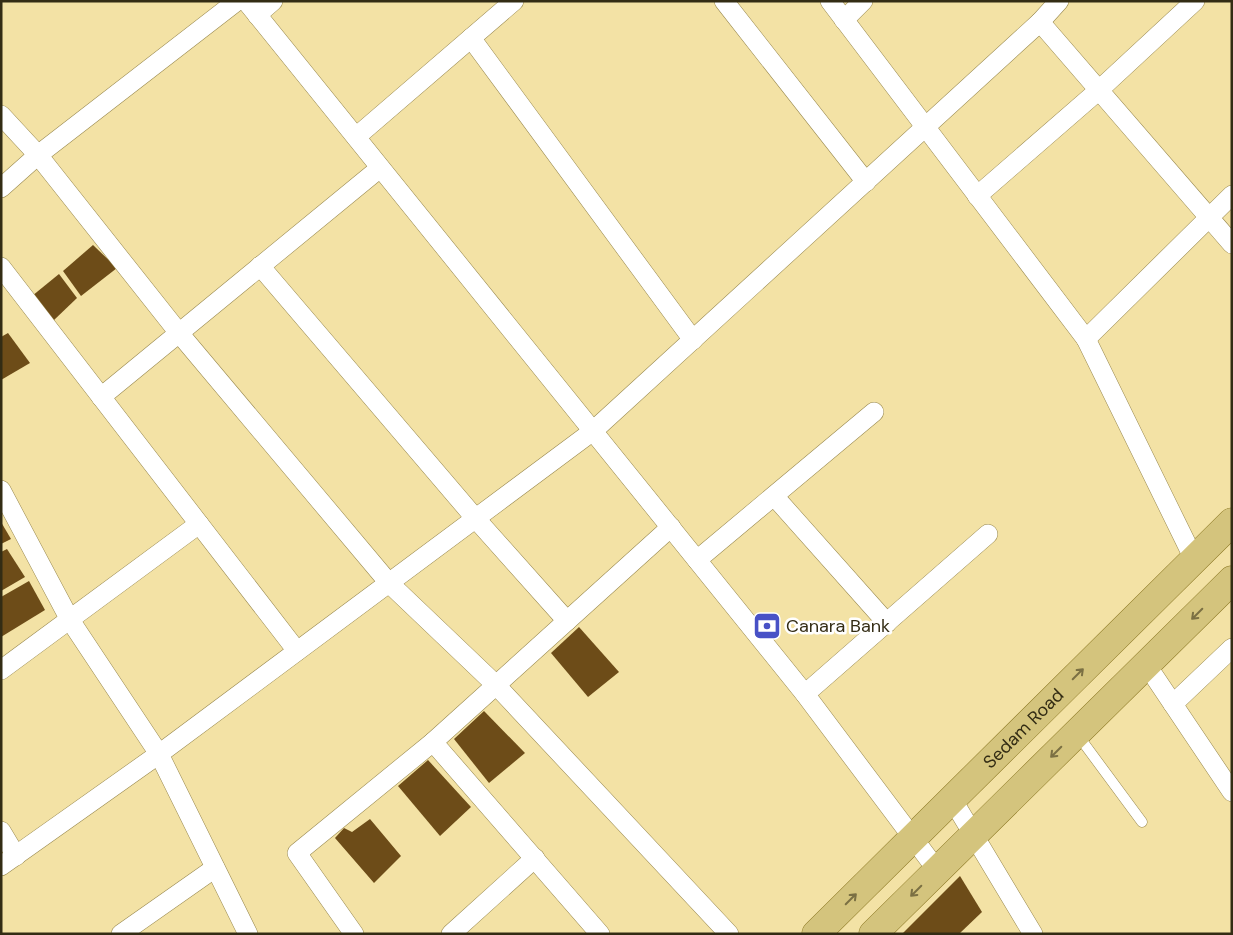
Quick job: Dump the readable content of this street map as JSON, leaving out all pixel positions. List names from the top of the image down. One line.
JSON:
{"streets":{"main road":["Sedam Road"]},"places":{"bank":["Canara Bank"]}}
